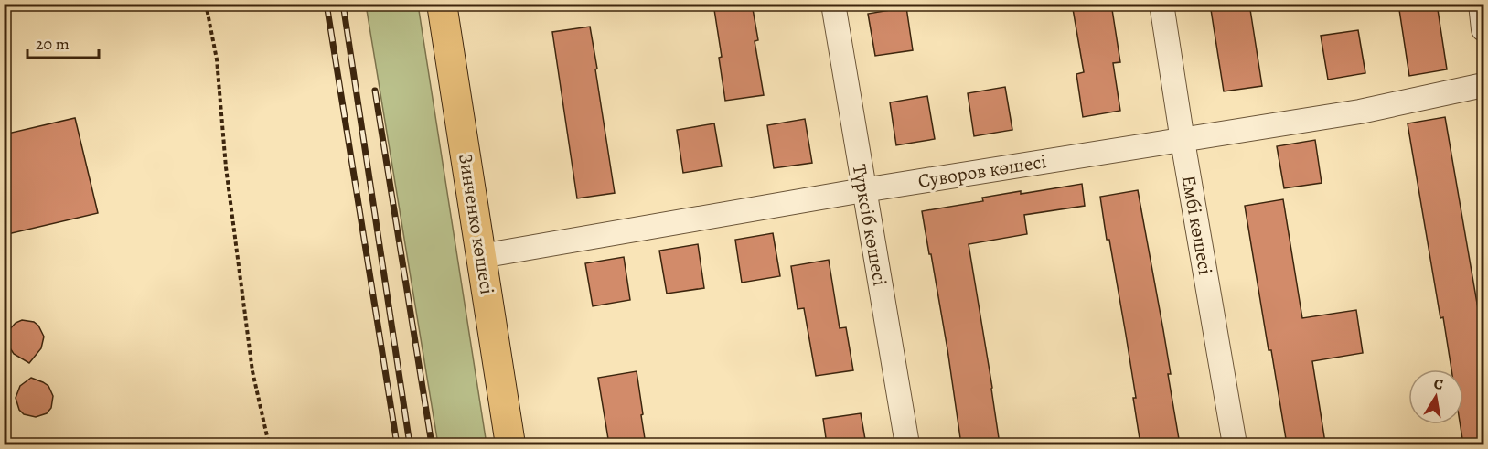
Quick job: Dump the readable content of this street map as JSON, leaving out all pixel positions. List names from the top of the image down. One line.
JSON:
{"streets":{"main road":["Зинченко көшесі"],"street":["Суворов көшесі","Түрксіб көшесі","Ембі көшесі"]},"crossings":[["Суворов көшесі","Зинченко көшесі"],["Суворов көшесі","Түрксіб көшесі"],["Суворов көшесі","Ембі көшесі"]],"scale_bar":"20 m","north":"top"}
